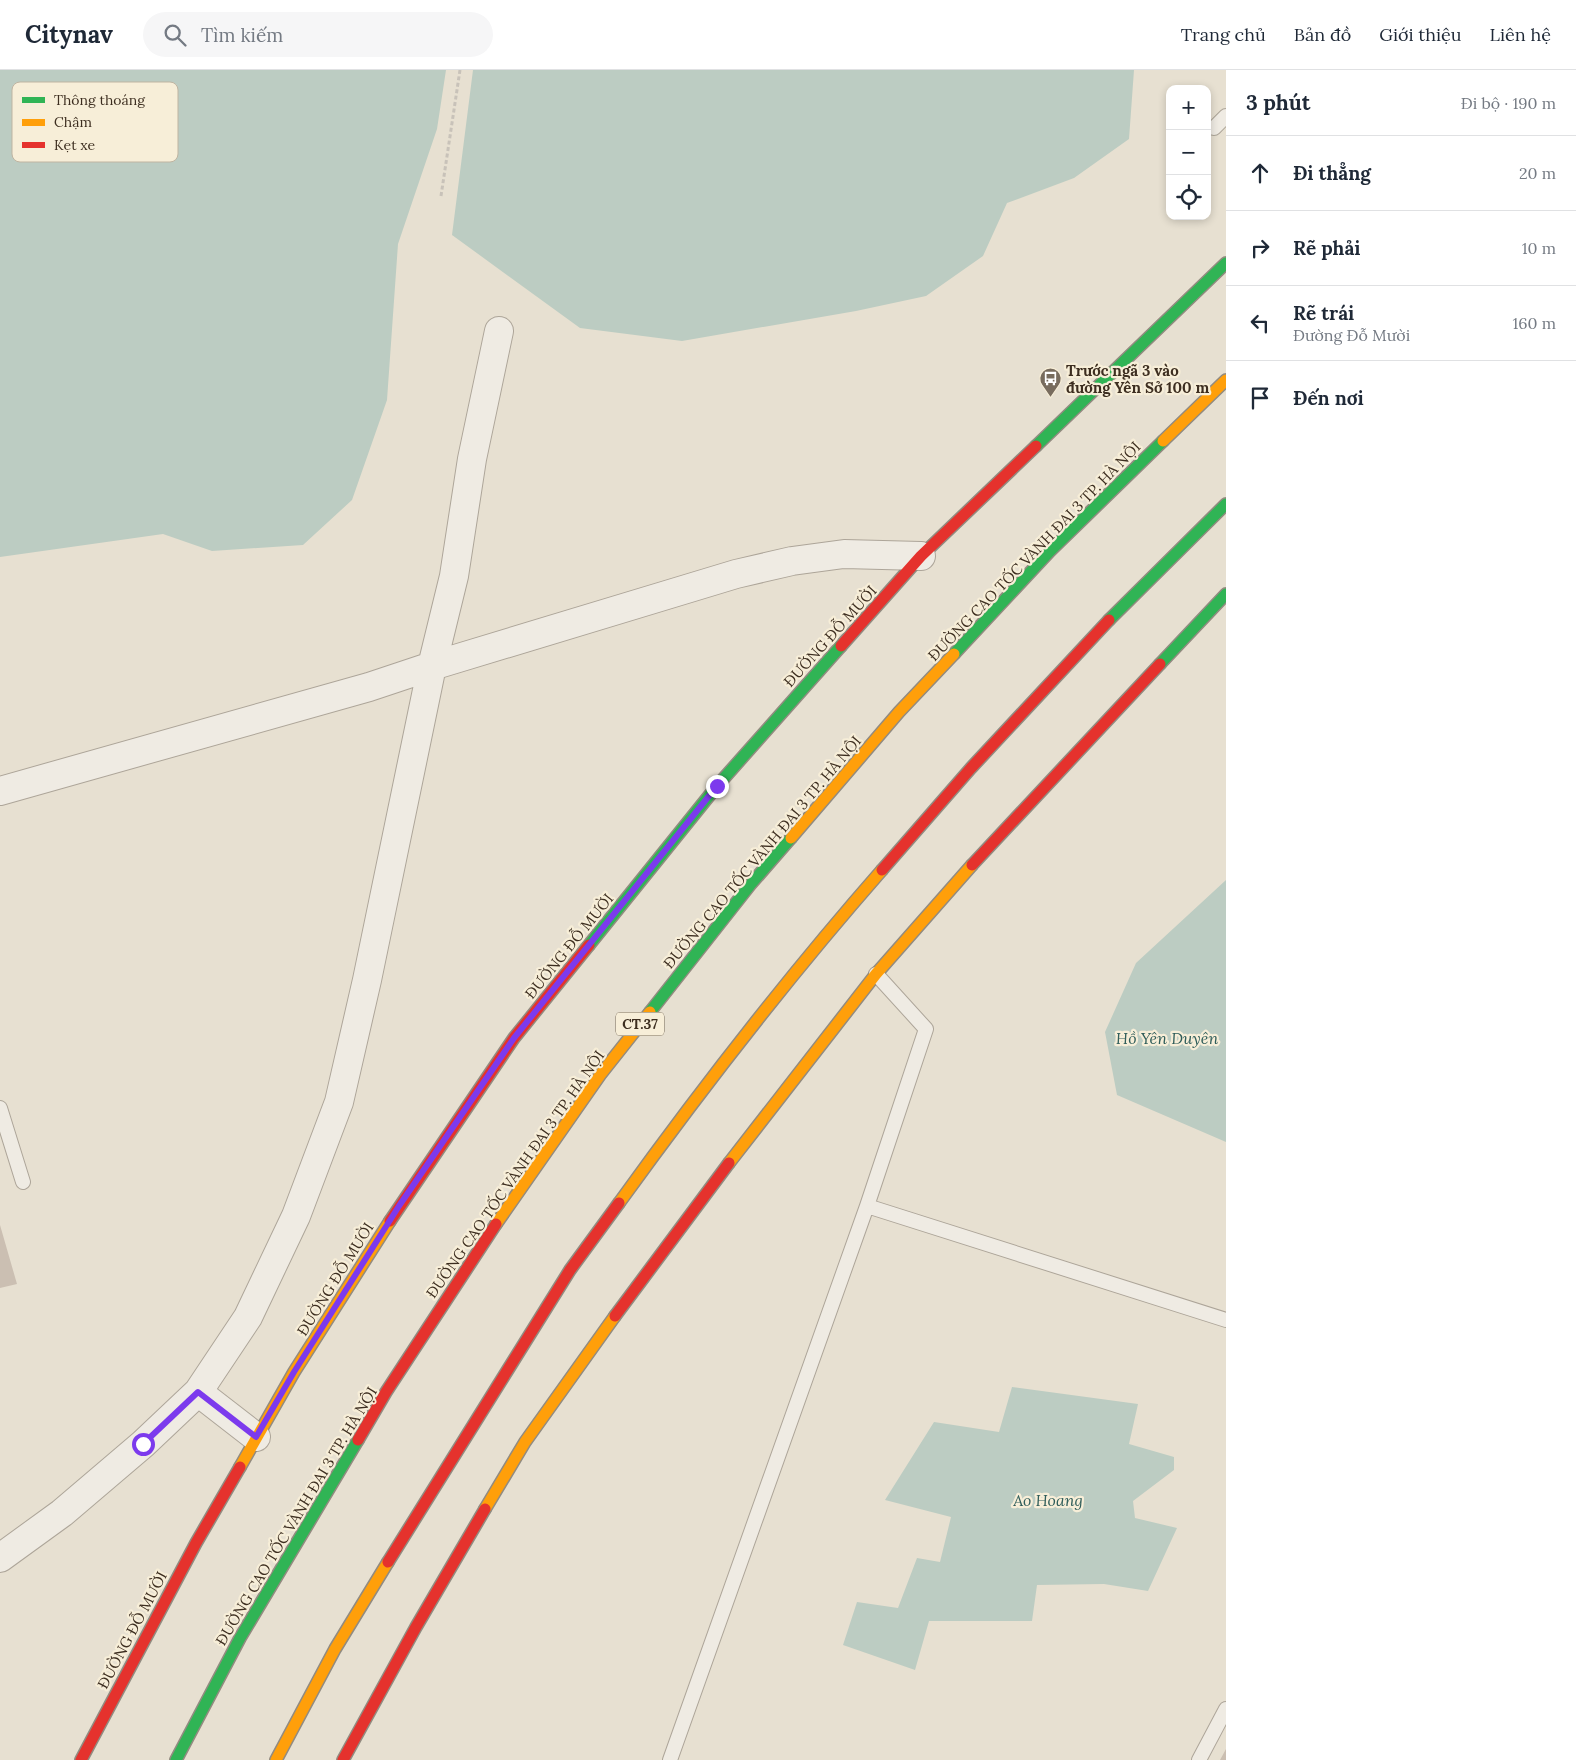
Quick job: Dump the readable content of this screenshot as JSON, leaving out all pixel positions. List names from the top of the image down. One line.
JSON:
{"streets":{"main road":["ĐƯỜNG CAO TỐC VÀNH ĐAI 3 TP. HÀ NỘI","ĐƯỜNG ĐỖ MƯỜI","CT.37"]},"water":["Hồ Yên Duyên","Ao Hoang"],"places":{"bus stop":["Trước ngã 3 vào đường Yên Sở 100 m"]},"legend":["Thông thoáng","Chậm","Kẹt xe"],"page":{"header":"Citynav","search":"Tìm kiếm","nav":["Trang chủ","Bản đồ","Giới thiệu","Liên hệ"],"heading":["3 phút","Đi bộ · 190 m"],"map_buttons":["+","−"],"list":[["Đi thẳng","20 m"],["Rẽ phải","10 m"],["Rẽ trái","Đường Đỗ Mười","160 m"],"Đến nơi"]}}
